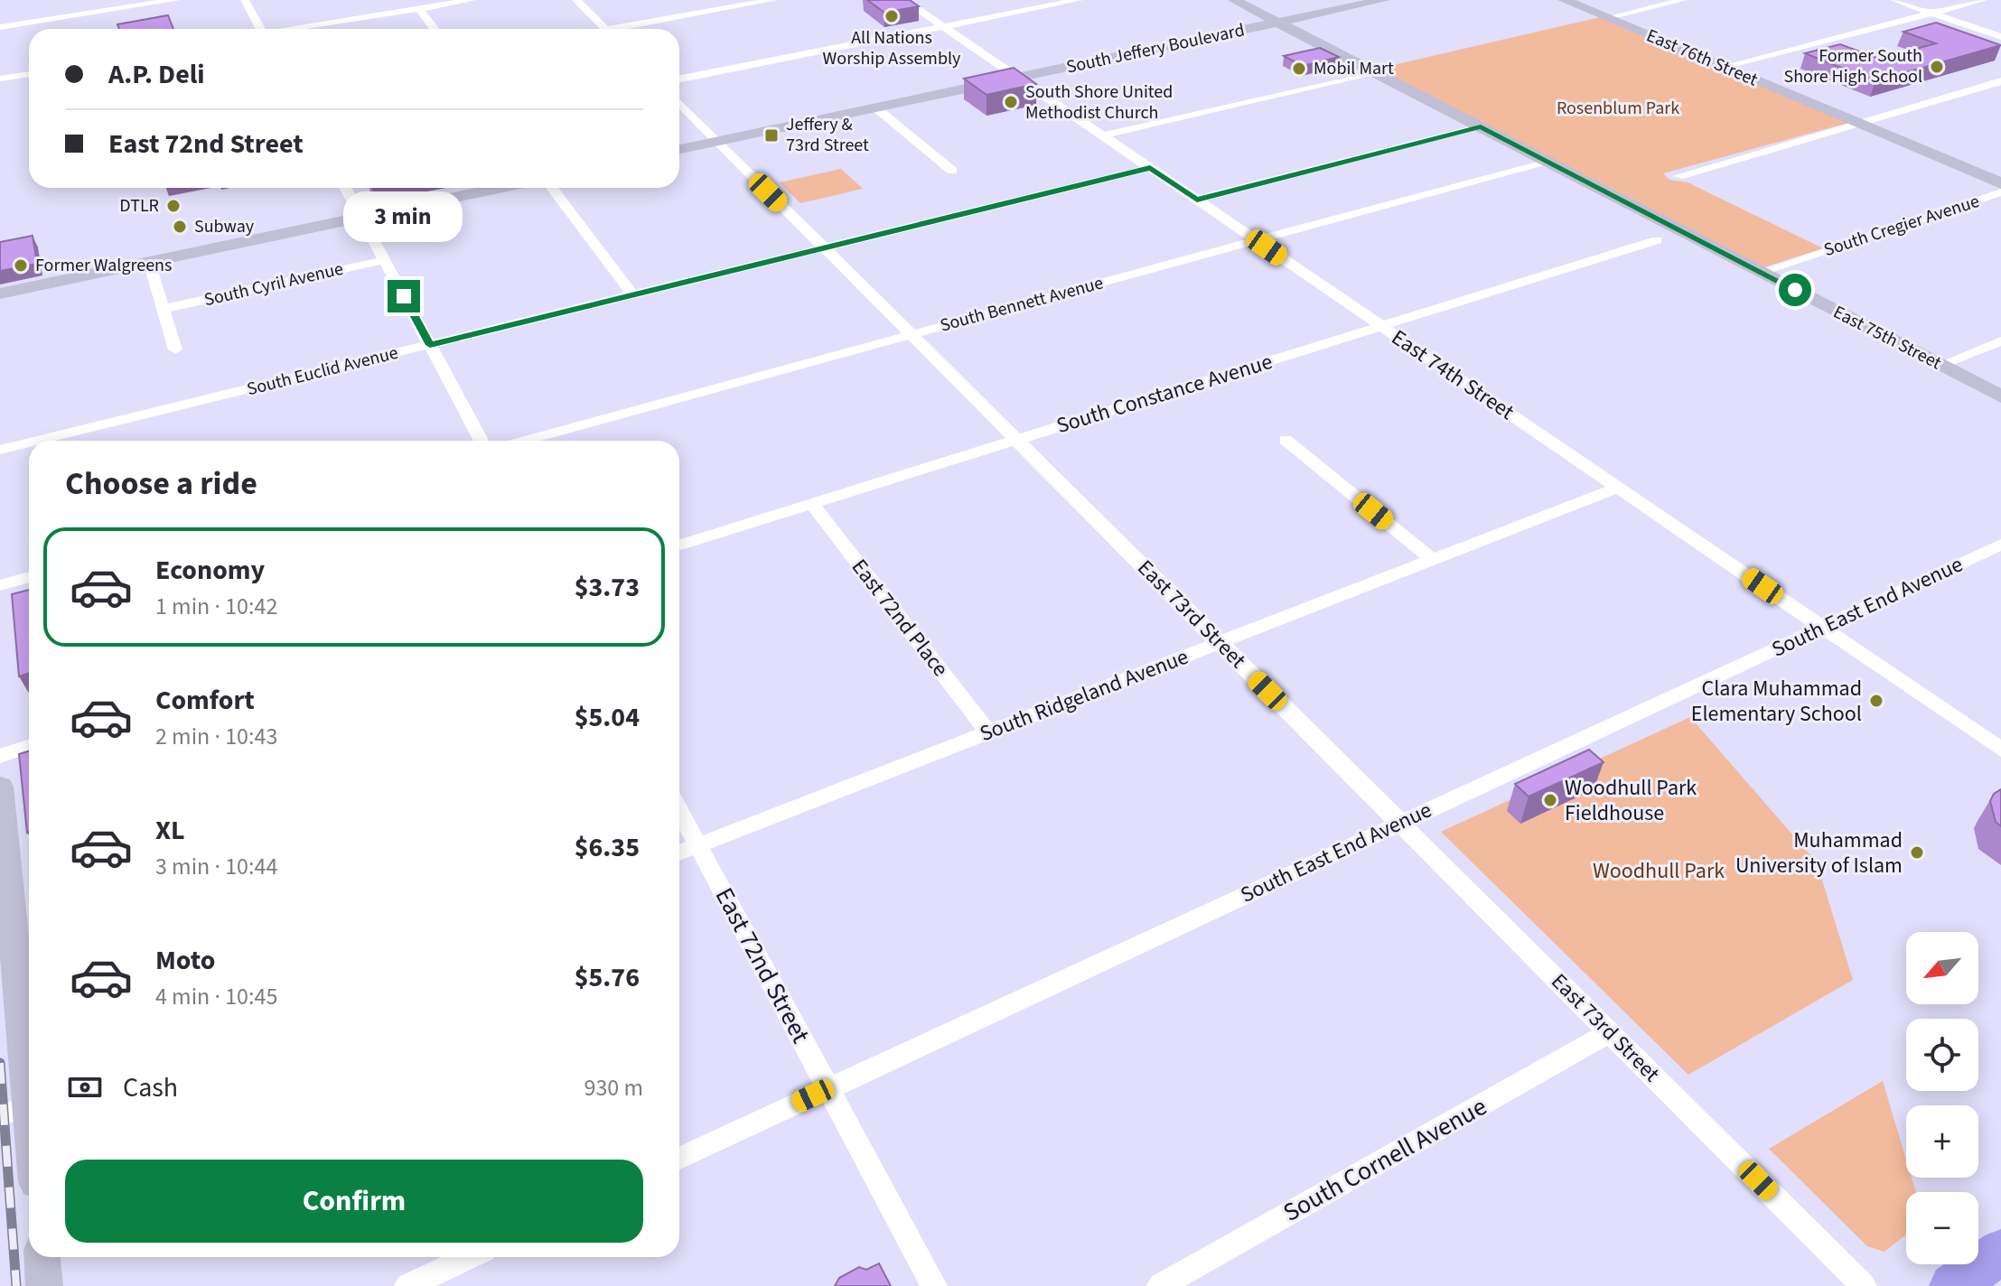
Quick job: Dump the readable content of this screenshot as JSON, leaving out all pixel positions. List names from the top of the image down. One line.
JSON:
{"streets":{"street":["South Jeffery Boulevard","East 76th Street","South Cregier Avenue","South Cyril Avenue","South Bennett Avenue","East 75th Street","South Euclid Avenue","East 74th Street","South Constance Avenue","South East End Avenue","East 73rd Street","East 72nd Place","South Ridgeland Avenue","East 72nd Street","South Cornell Avenue"]},"crossings":[["South Jeffery Boulevard","East 75th Street"],["South Jeffery Boulevard","East 74th Street"],["South Jeffery Boulevard","East 73rd Street"],["South Cregier Avenue","East 75th Street"],["South Bennett Avenue","East 75th Street"],["South Bennett Avenue","East 74th Street"],["South Bennett Avenue","East 73rd Street"],["South Euclid Avenue","East 74th Street"],["South Euclid Avenue","East 73rd Street"],["East 74th Street","South Constance Avenue"],["East 74th Street","South East End Avenue"],["East 74th Street","South Ridgeland Avenue"],["South Constance Avenue","East 73rd Street"],["South Constance Avenue","East 72nd Place"],["South East End Avenue","East 73rd Street"],["South East End Avenue","East 72nd Street"],["East 73rd Street","South Ridgeland Avenue"],["East 73rd Street","South Cornell Avenue"],["East 72nd Place","South Ridgeland Avenue"],["South Ridgeland Avenue","East 72nd Street"]],"parks":["Rosenblum Park","Woodhull Park"],"places":{"other":["All Nations Worship Assembly","Former South Shore High School","Mobil Mart","South Shore United Methodist Church","DTLR","Subway","Former Walgreens","Clara Muhammad Elementary School","Woodhull Park Fieldhouse","Muhammad University of Islam"],"transit":["Jeffery & 73rd Street"]},"north":"bottom left","page":{"banner":["A.P. Deli","East 72nd Street"],"bubble":"3 min","heading":"Choose a ride","list":[{"name":"Economy","note":"1 min · 10:42","value":"$3.73"},{"name":"Comfort","note":"2 min · 10:43","value":"$5.04"},{"name":"XL","note":"3 min · 10:44","value":"$6.35"},{"name":"Moto","note":"4 min · 10:45","value":"$5.76"}],"map_buttons":["+","−"],"pay":["Cash","930 m"],"buttons":"Confirm"}}
